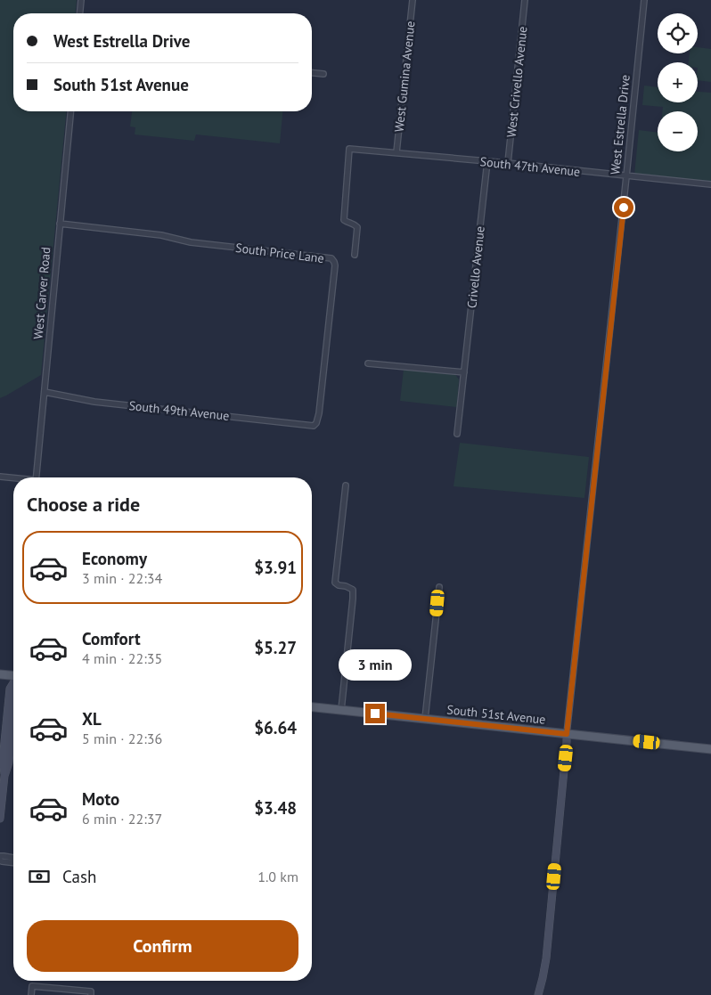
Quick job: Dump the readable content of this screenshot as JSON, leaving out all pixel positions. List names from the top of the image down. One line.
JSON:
{"streets":{"main road":["West Estrella Drive","South 51st Avenue"],"street":["West Gumina Avenue","West Crivello Avenue","South 47th Avenue","South Price Lane","Crivello Avenue","West Carver Road","South 49th Avenue"]},"crossings":[["West Gumina Avenue","South 47th Avenue"],["West Crivello Avenue","South 47th Avenue"],["West Estrella Drive","South 47th Avenue"],["West Estrella Drive","South 51st Avenue"],["South 47th Avenue","Crivello Avenue"],["South Price Lane","West Carver Road"],["South Price Lane","South 49th Avenue"],["West Carver Road","South 49th Avenue"]],"page":{"map_buttons":["+","−"],"banner":["West Estrella Drive","South 51st Avenue"],"heading":"Choose a ride","list":[{"name":"Economy","note":"3 min · 22:34","value":"$3.91"},{"name":"Comfort","note":"4 min · 22:35","value":"$5.27"},{"name":"XL","note":"5 min · 22:36","value":"$6.64"},{"name":"Moto","note":"6 min · 22:37","value":"$3.48"}],"bubble":"3 min","pay":["Cash","1.0 km"],"buttons":"Confirm"}}
